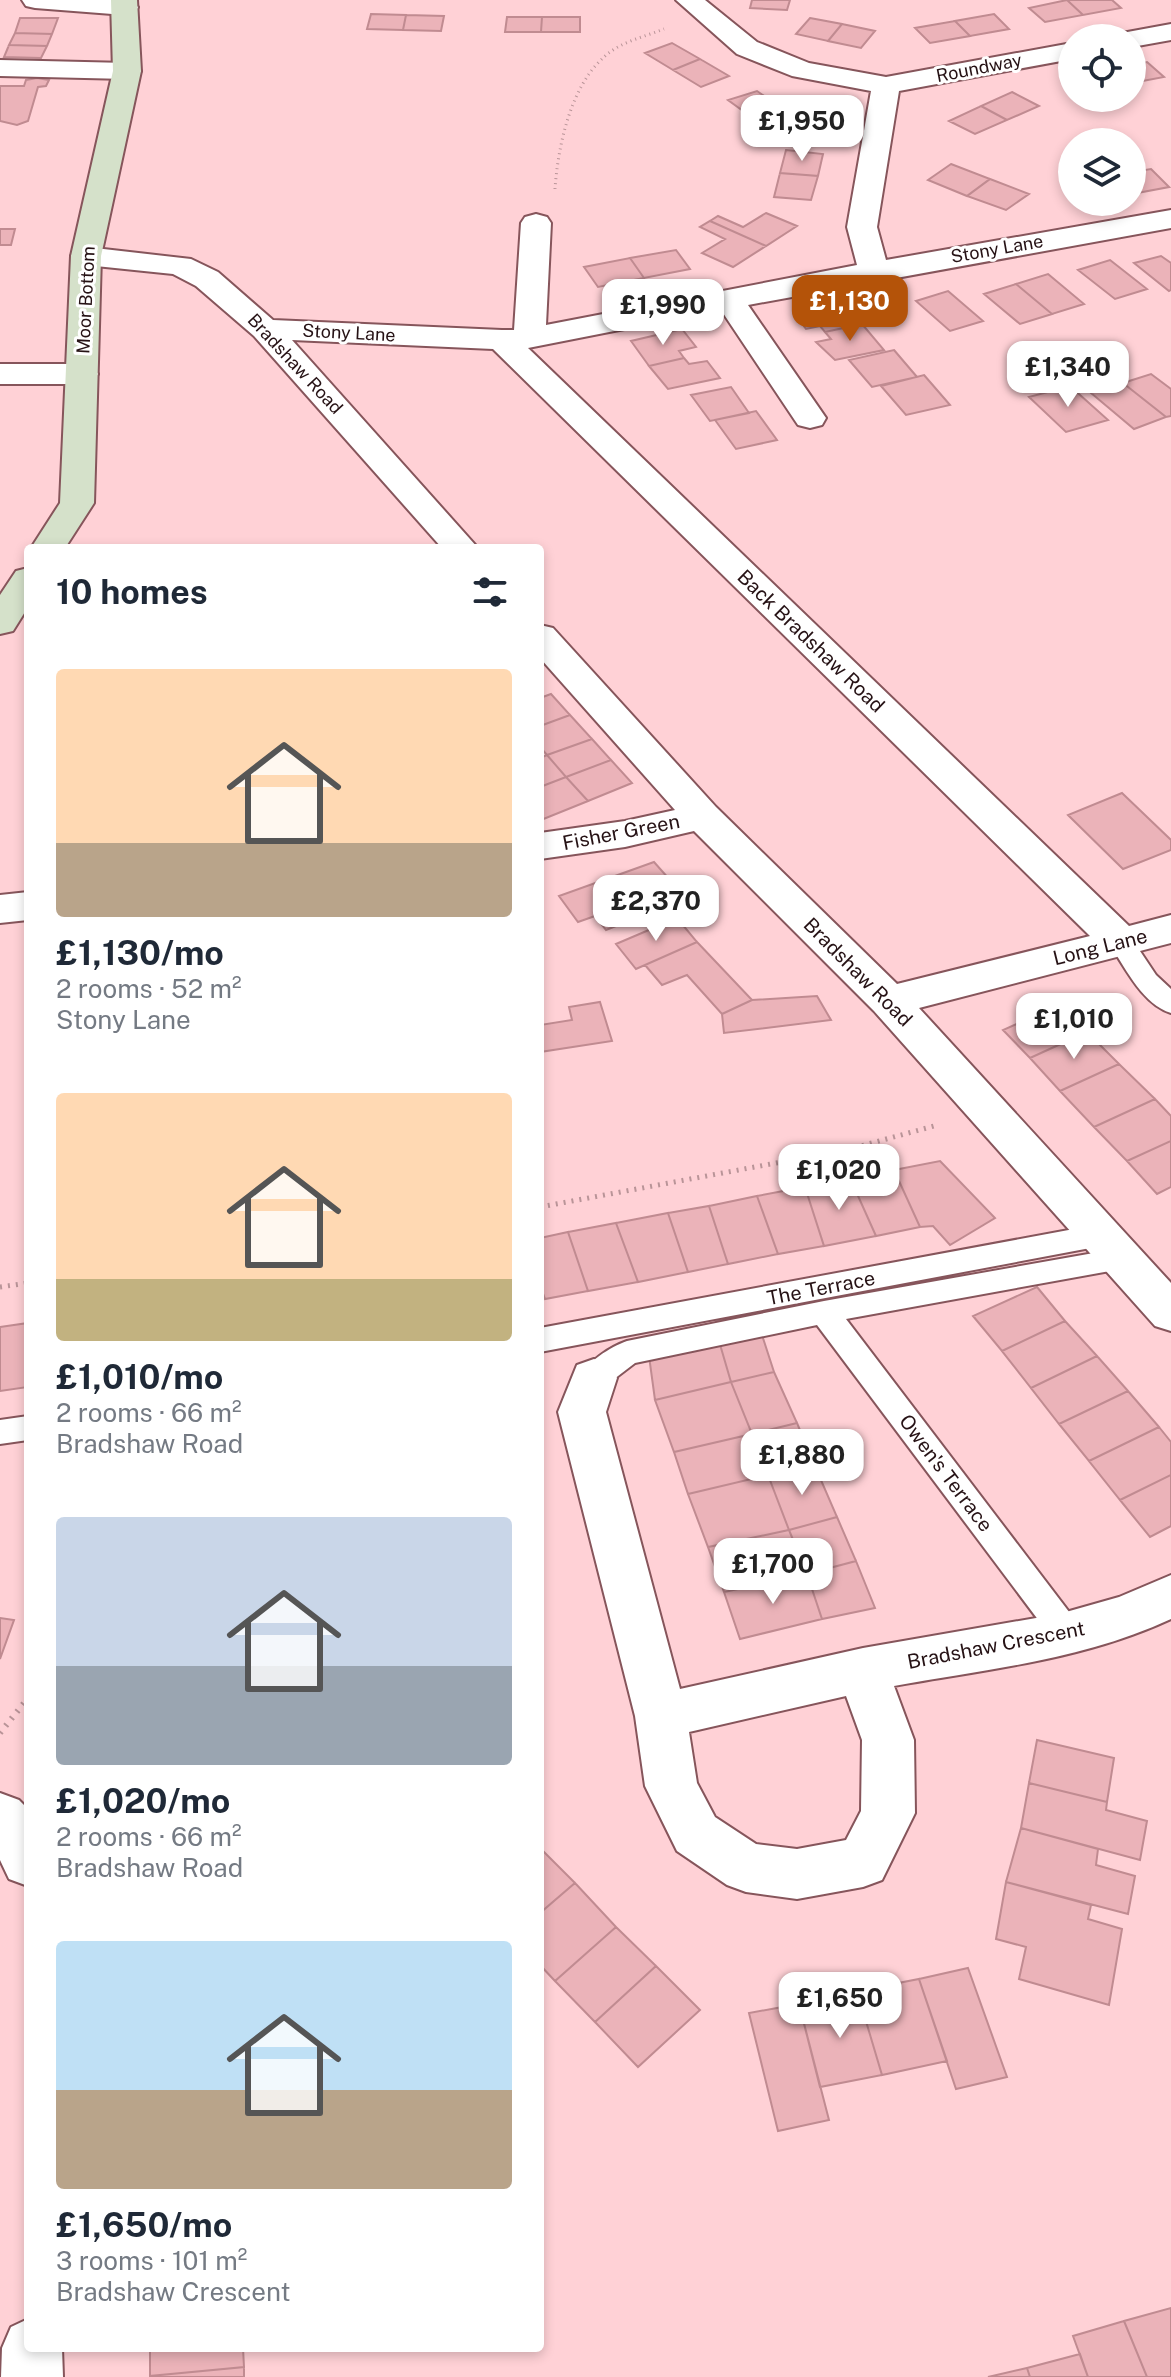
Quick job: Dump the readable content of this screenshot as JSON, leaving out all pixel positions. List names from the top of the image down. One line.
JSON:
{"streets":{"street":["Roundway","Stony Lane","Moor Bottom","Bradshaw Road","Back Bradshaw Road","Fisher Green","Long Lane","Bradshaw Crescent"],"lane":["The Terrace","Owen's Terrace"]},"crossings":[["Stony Lane","Bradshaw Road"],["Stony Lane","Back Bradshaw Road"],["Moor Bottom","Bradshaw Road"],["Bradshaw Road","Fisher Green"],["Bradshaw Road","Long Lane"],["Bradshaw Road","The Terrace"],["Back Bradshaw Road","Long Lane"],["Owen's Terrace","Bradshaw Crescent"]],"page":{"price":["£1,950","£1,130","£1,990","£1,340","£2,370","£1,010","£1,020","£1,880","£1,700","£1,650"],"heading":"10 homes","list":[{"name":"£1,130/mo","note":"2 rooms · 52 m² · Stony Lane"},{"name":"£1,010/mo","note":"2 rooms · 66 m² · Bradshaw Road"},{"name":"£1,020/mo","note":"2 rooms · 66 m² · Bradshaw Road"},{"name":"£1,650/mo","note":"3 rooms · 101 m² · Bradshaw Crescent"}]}}
